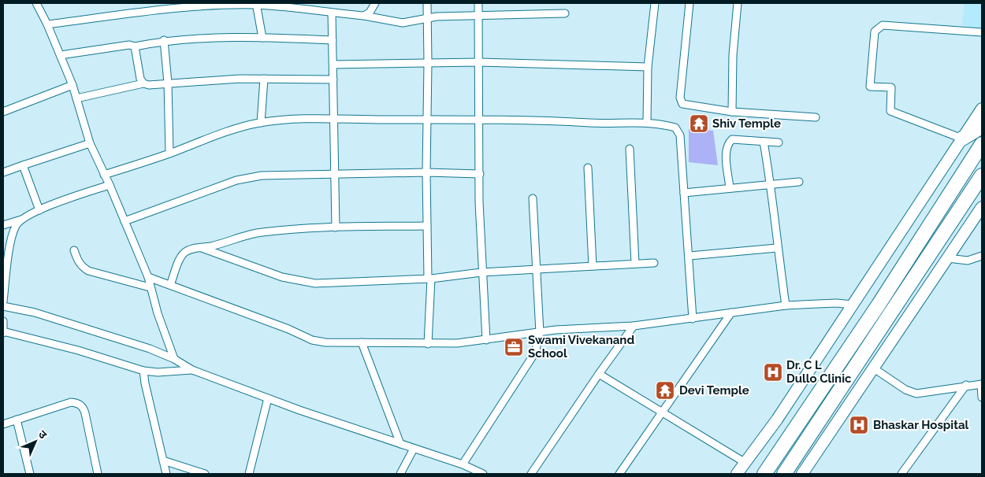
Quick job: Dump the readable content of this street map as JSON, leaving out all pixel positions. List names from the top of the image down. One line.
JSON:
{"places":{"temple":["Shiv Temple","Devi Temple"],"office":["Swami Vivekanand School"],"hospital":["Dr. C L Dullo Clinic","Bhaskar Hospital"]},"north":"top right"}
